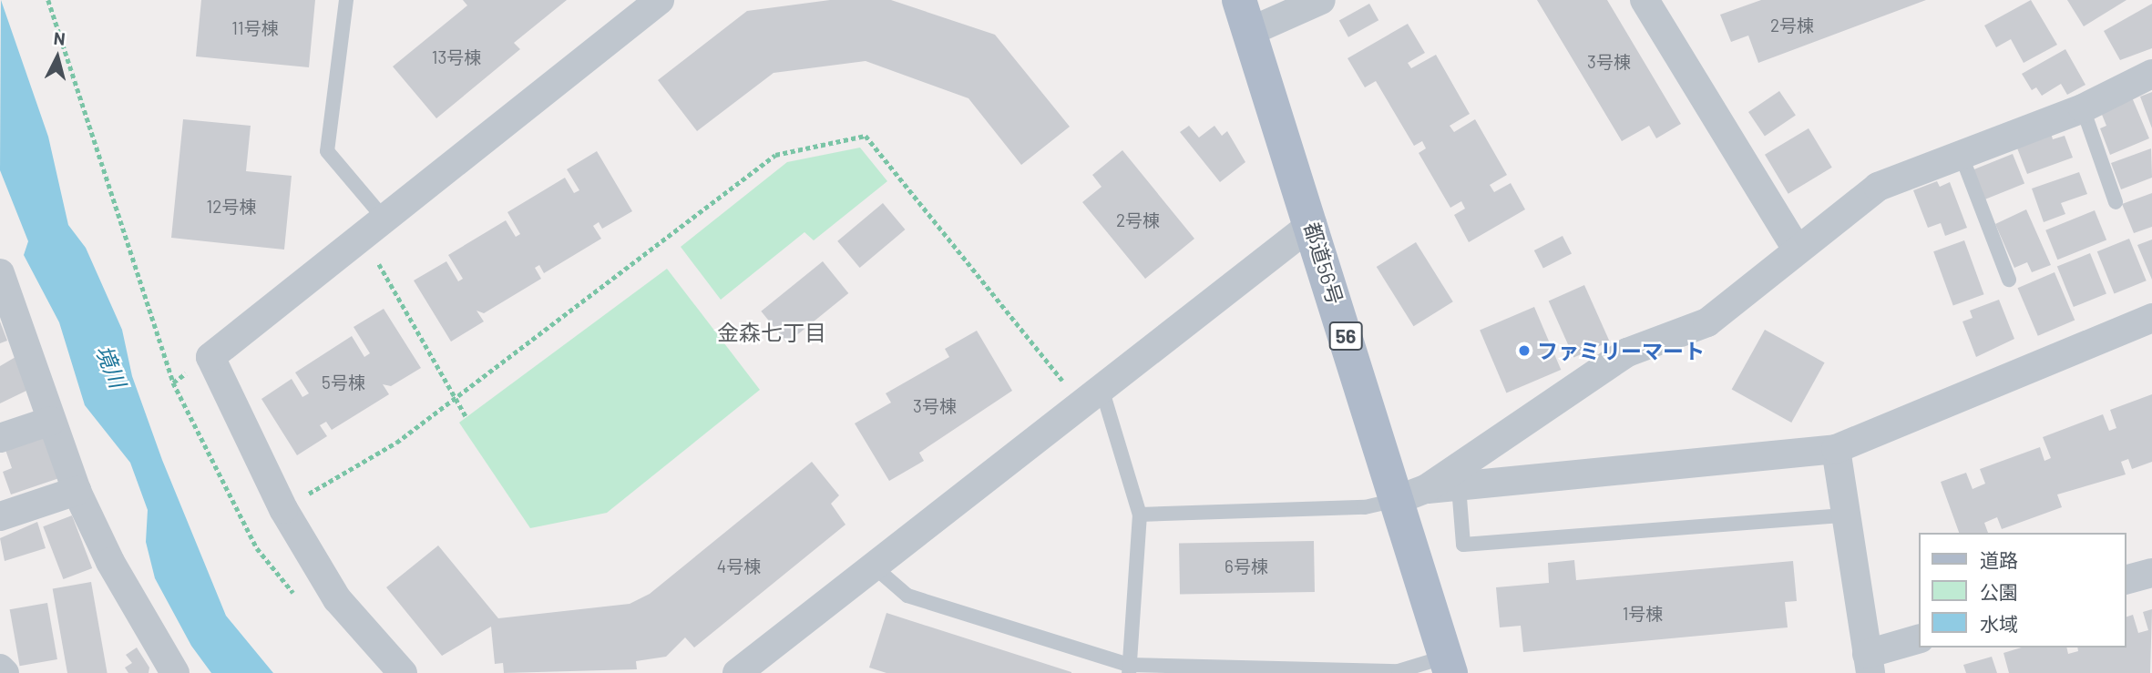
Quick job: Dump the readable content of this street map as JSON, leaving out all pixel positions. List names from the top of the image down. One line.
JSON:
{"streets":{"main road":["都道56号","56"]},"districts":["金森七丁目"],"water":["境川"],"places":["ファミリーマート"],"house_numbers":["2号棟","11号棟","13号棟","3号棟","12号棟","2号棟","5号棟","3号棟","4号棟","6号棟","1号棟"],"legend":["道路","公園","水域"],"north":"top"}
